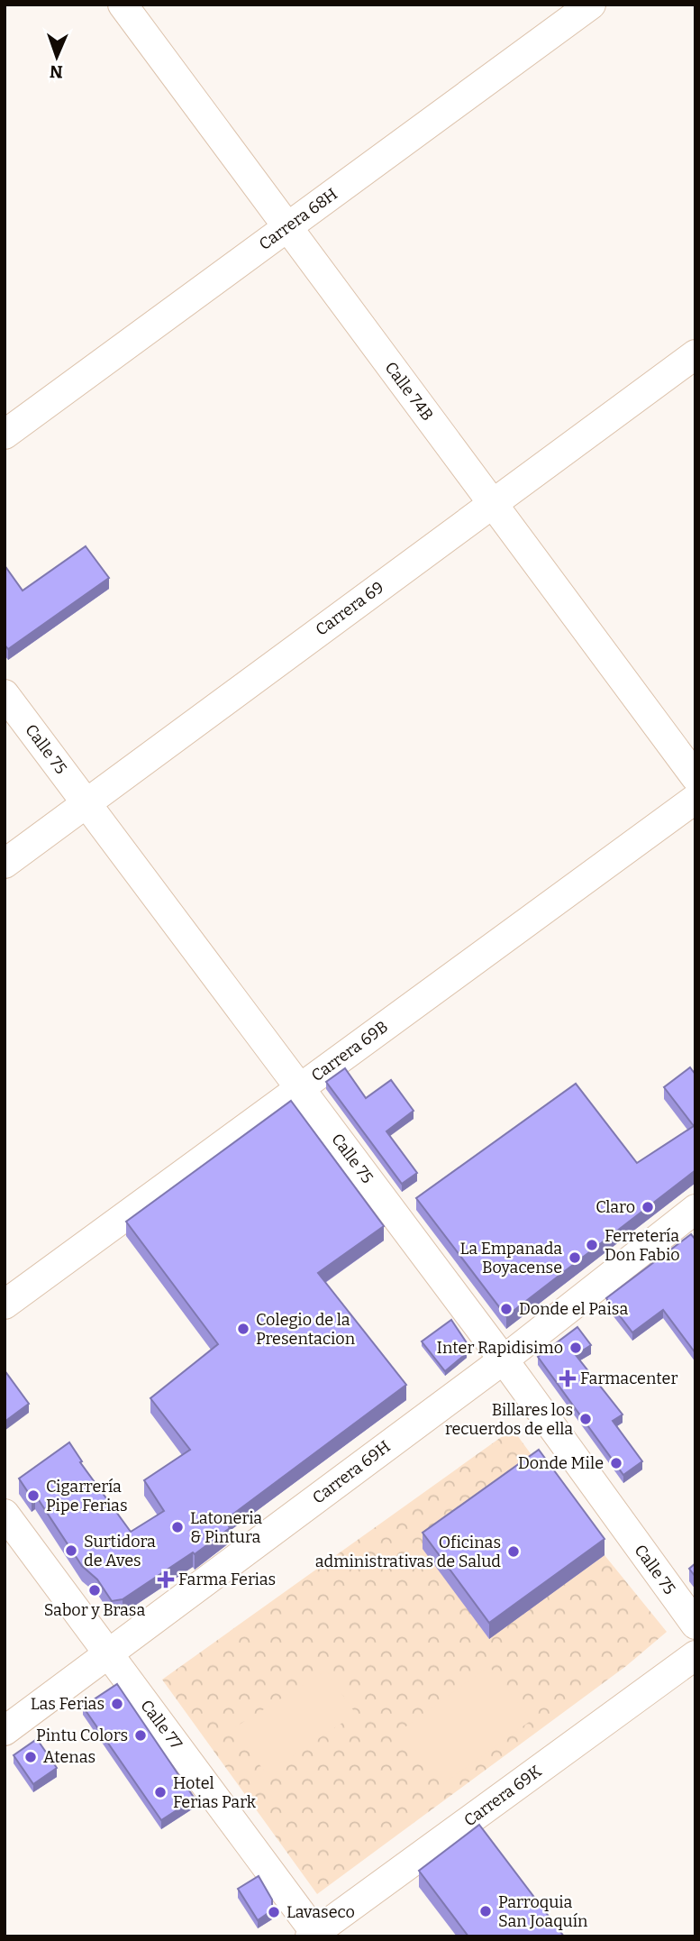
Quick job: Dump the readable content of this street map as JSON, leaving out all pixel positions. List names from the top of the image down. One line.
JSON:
{"streets":{"street":["Carrera 68H","Calle 74B","Carrera 69","Calle 75","Carrera 69B","Carrera 69H","Calle 77","Carrera 69K"]},"crossings":[["Carrera 68H","Calle 74B"],["Calle 74B","Carrera 69"],["Carrera 69","Calle 75"],["Calle 75","Carrera 69B"],["Calle 75","Carrera 69H"],["Carrera 69H","Calle 77"],["Calle 77","Carrera 69K"]],"places":{"other":["Claro","Ferretería Don Fabio","La Empanada Boyacense","Donde el Paisa","Colegio de la Presentacion","Inter Rapidisimo","Billares los recuerdos de ella","Donde Mile","Cigarrería Pipe Ferias","Latoneria & Pintura","Surtidora de Aves","Oficinas administrativas de Salud","Sabor y Brasa","Las Ferias","Pintu Colors","Atenas","Hotel Ferias Park","Parroquia San Joaquín","Lavaseco"],"health":["Farmacenter","Farma Ferias"]},"north":"bottom"}
